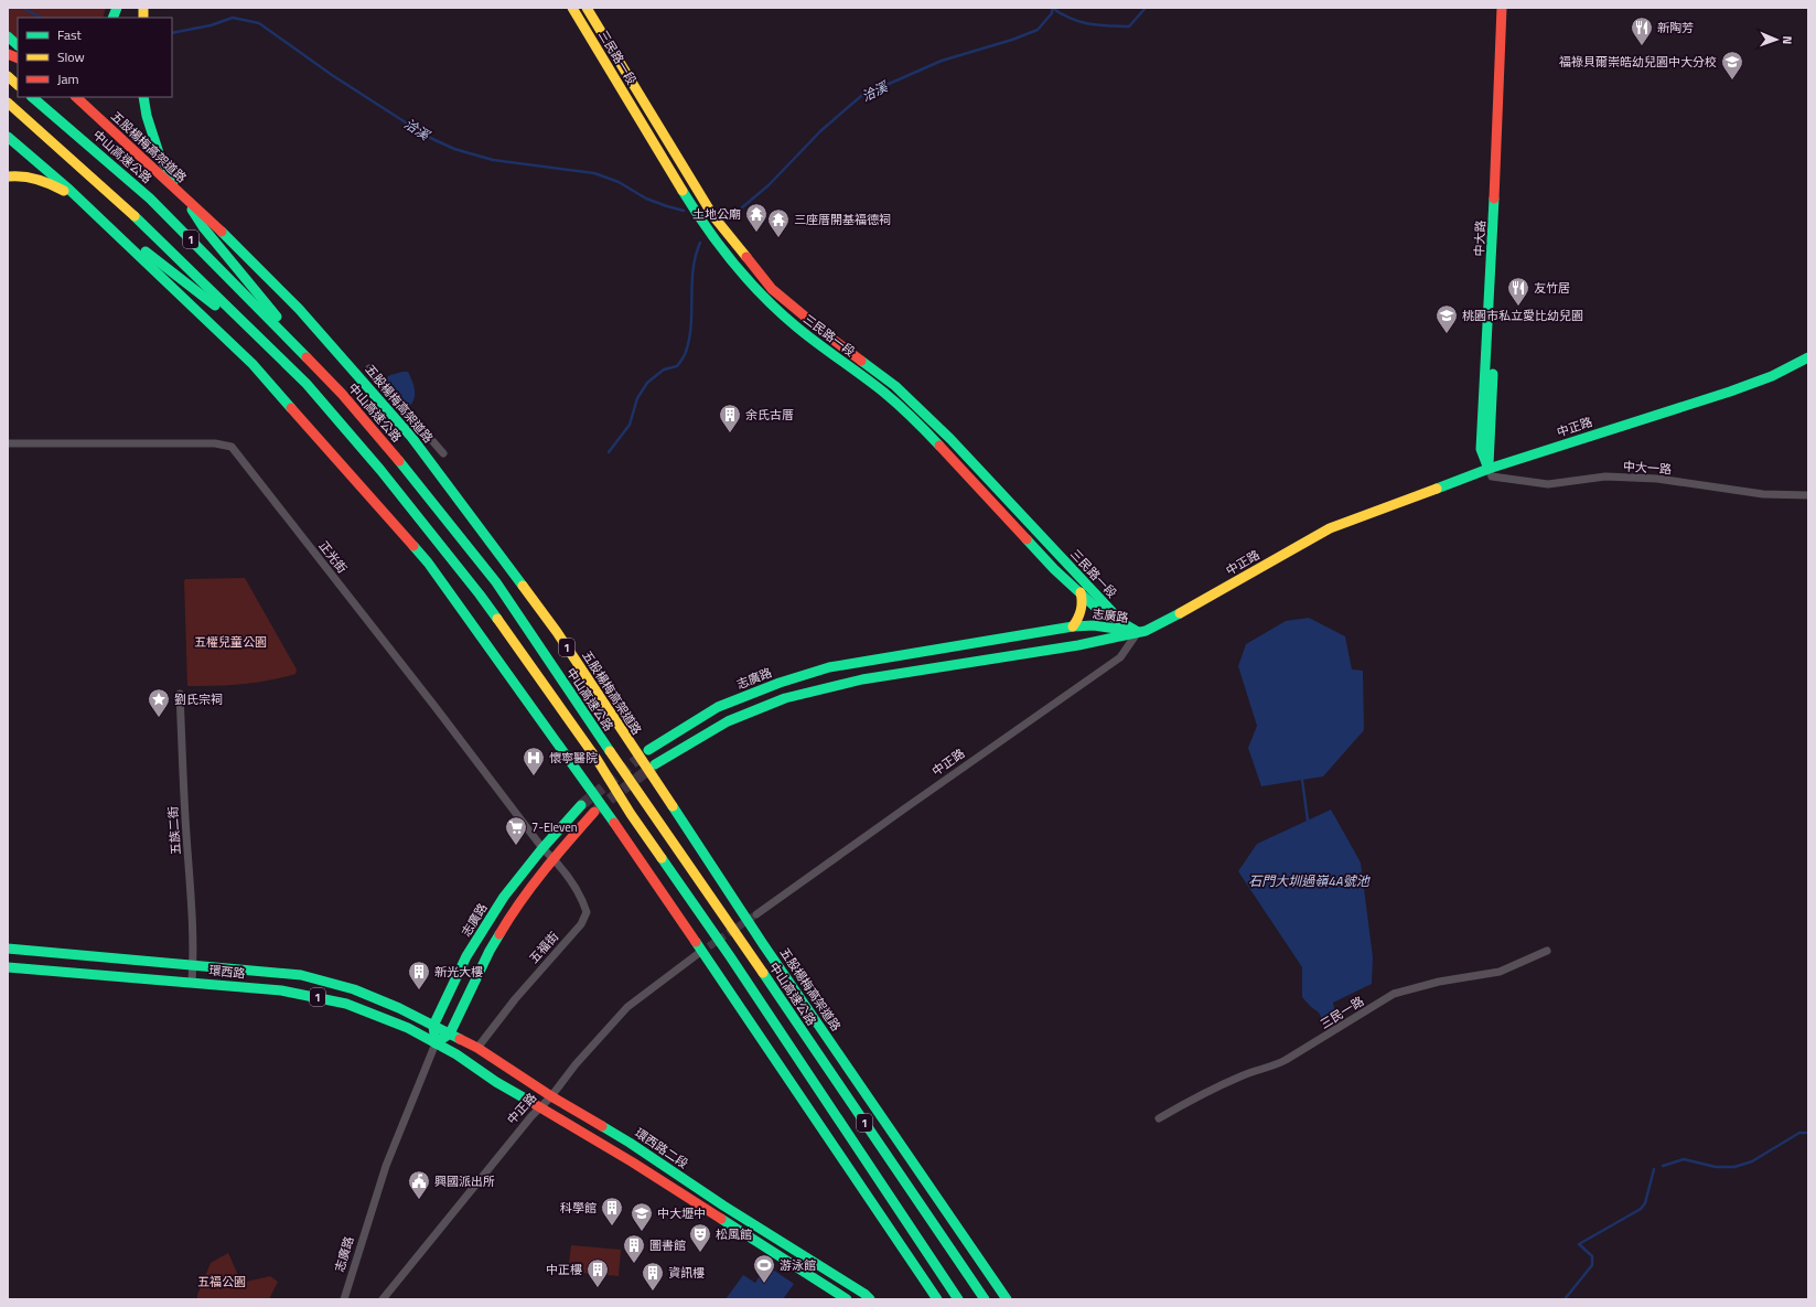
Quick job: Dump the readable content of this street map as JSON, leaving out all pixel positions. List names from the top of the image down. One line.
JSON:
{"streets":{"main road":["三民路一段","五股楊梅高架道路","中山高速公路","中大路","1","中正路","志廣路","環西路","環西路二段"],"street":["中大一路","正光街","五族二街","五福街","三民一路"]},"crossings":[["三民路一段","中正路"],["三民路一段","志廣路"],["中大路","中正路"],["中大路","中大一路"],["1","中正路"],["1","志廣路"],["1","環西路"],["中正路","中大一路"],["中正路","志廣路"],["中正路","環西路二段"],["正光街","志廣路"],["正光街","五福街"],["志廣路","環西路"],["志廣路","環西路二段"],["五族二街","環西路"],["五福街","環西路二段"],["環西路","環西路二段"]],"water":["洽溪","石門大圳過嶺4A號池"],"parks":["五權兒童公園","五福公園"],"places":{"restaurant":["新陶芳","友竹居"],"school or university":["福祿貝爾崇皓幼兒園中大分校","桃園市私立愛比幼兒園","中大壢中"],"temple":["土地公廟","三座厝開基福德祠"],"building":["余氏古厝","新光大樓","科學館","圖書館","中正樓","資訊樓"],"place":["劉氏宗祠"],"hospital":["懷寧醫院"],"supermarket":["7-Eleven"],"public building":["興國派出所"],"theatre":["松風館"],"sports":["游泳館"]},"legend":["Fast","Slow","Jam"],"north":"right"}
